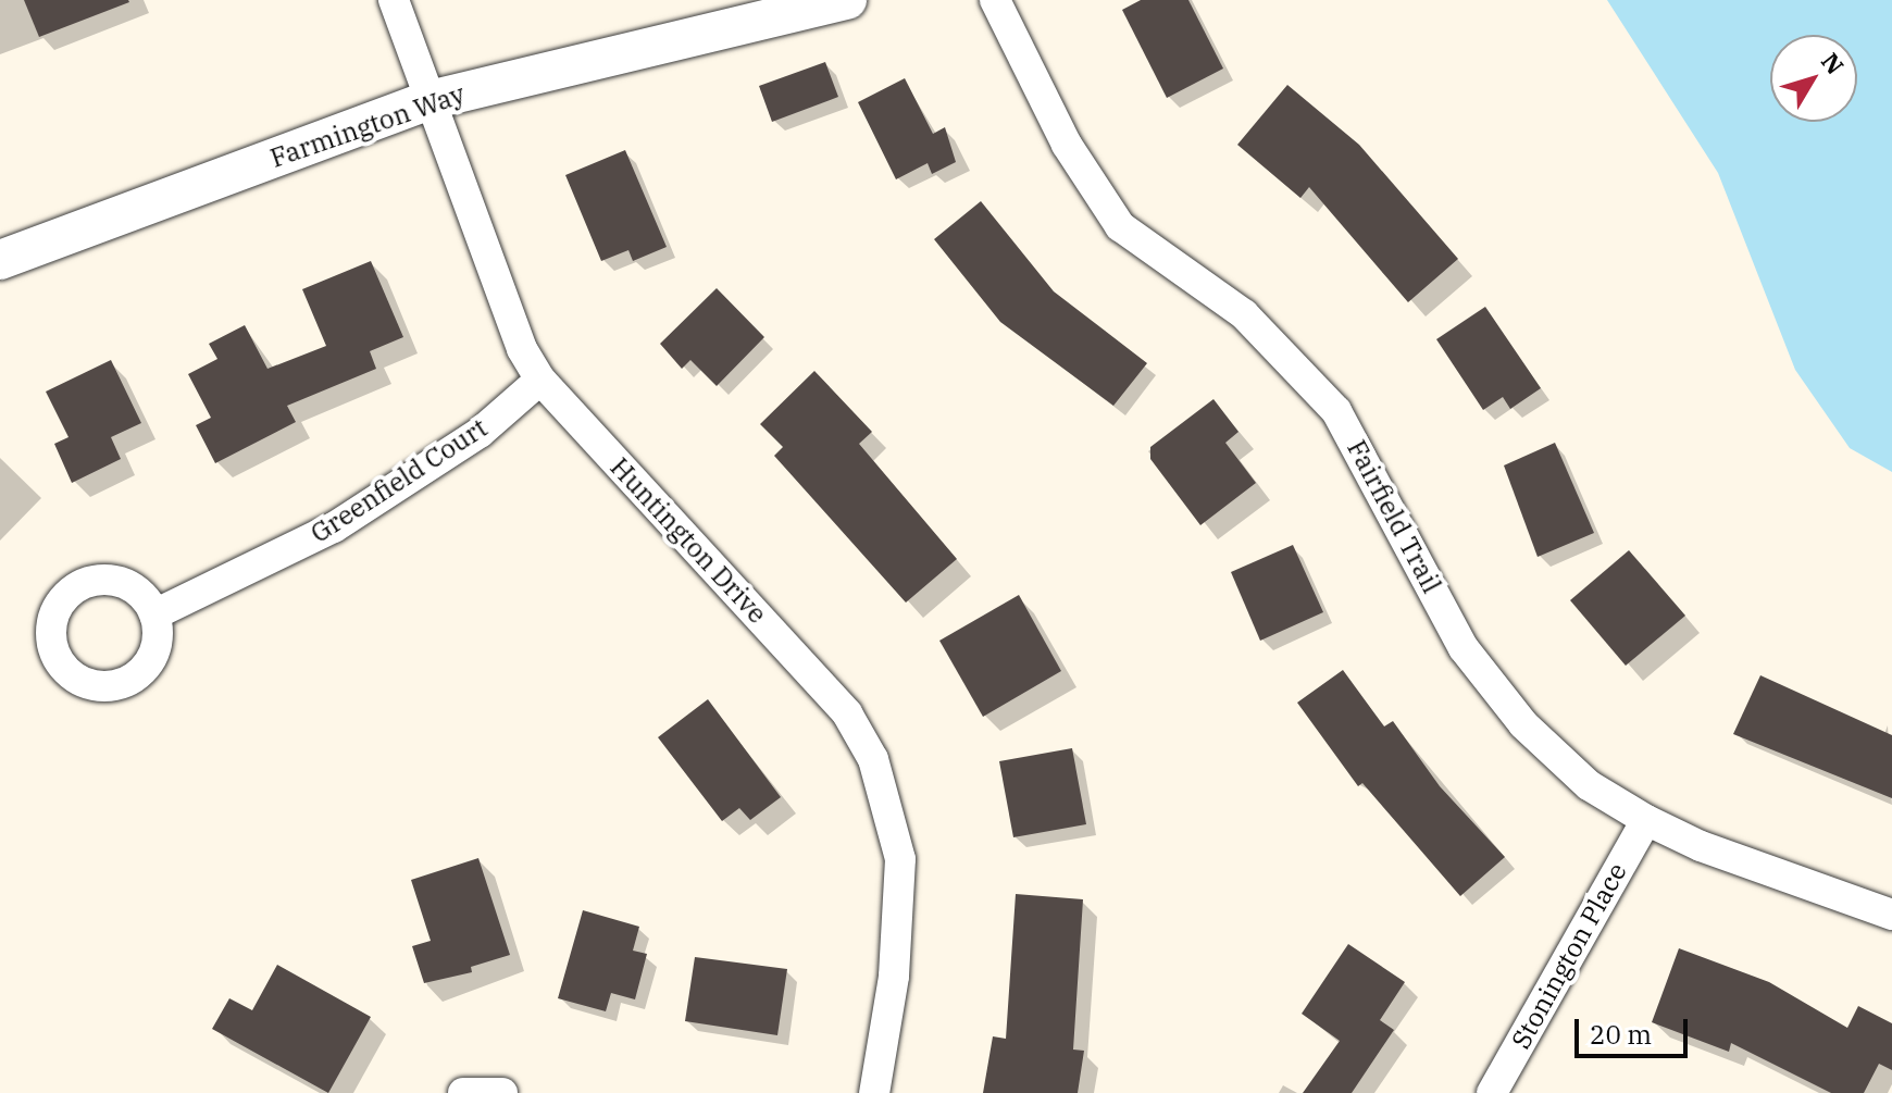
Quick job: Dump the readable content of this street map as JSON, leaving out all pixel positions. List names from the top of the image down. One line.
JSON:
{"streets":{"street":["Farmington Way","Greenfield Court","Fairfield Trail","Huntington Drive","Stonington Place"]},"crossings":[["Farmington Way","Huntington Drive"],["Greenfield Court","Huntington Drive"],["Fairfield Trail","Stonington Place"]],"scale_bar":"20 m","north":"top right"}
